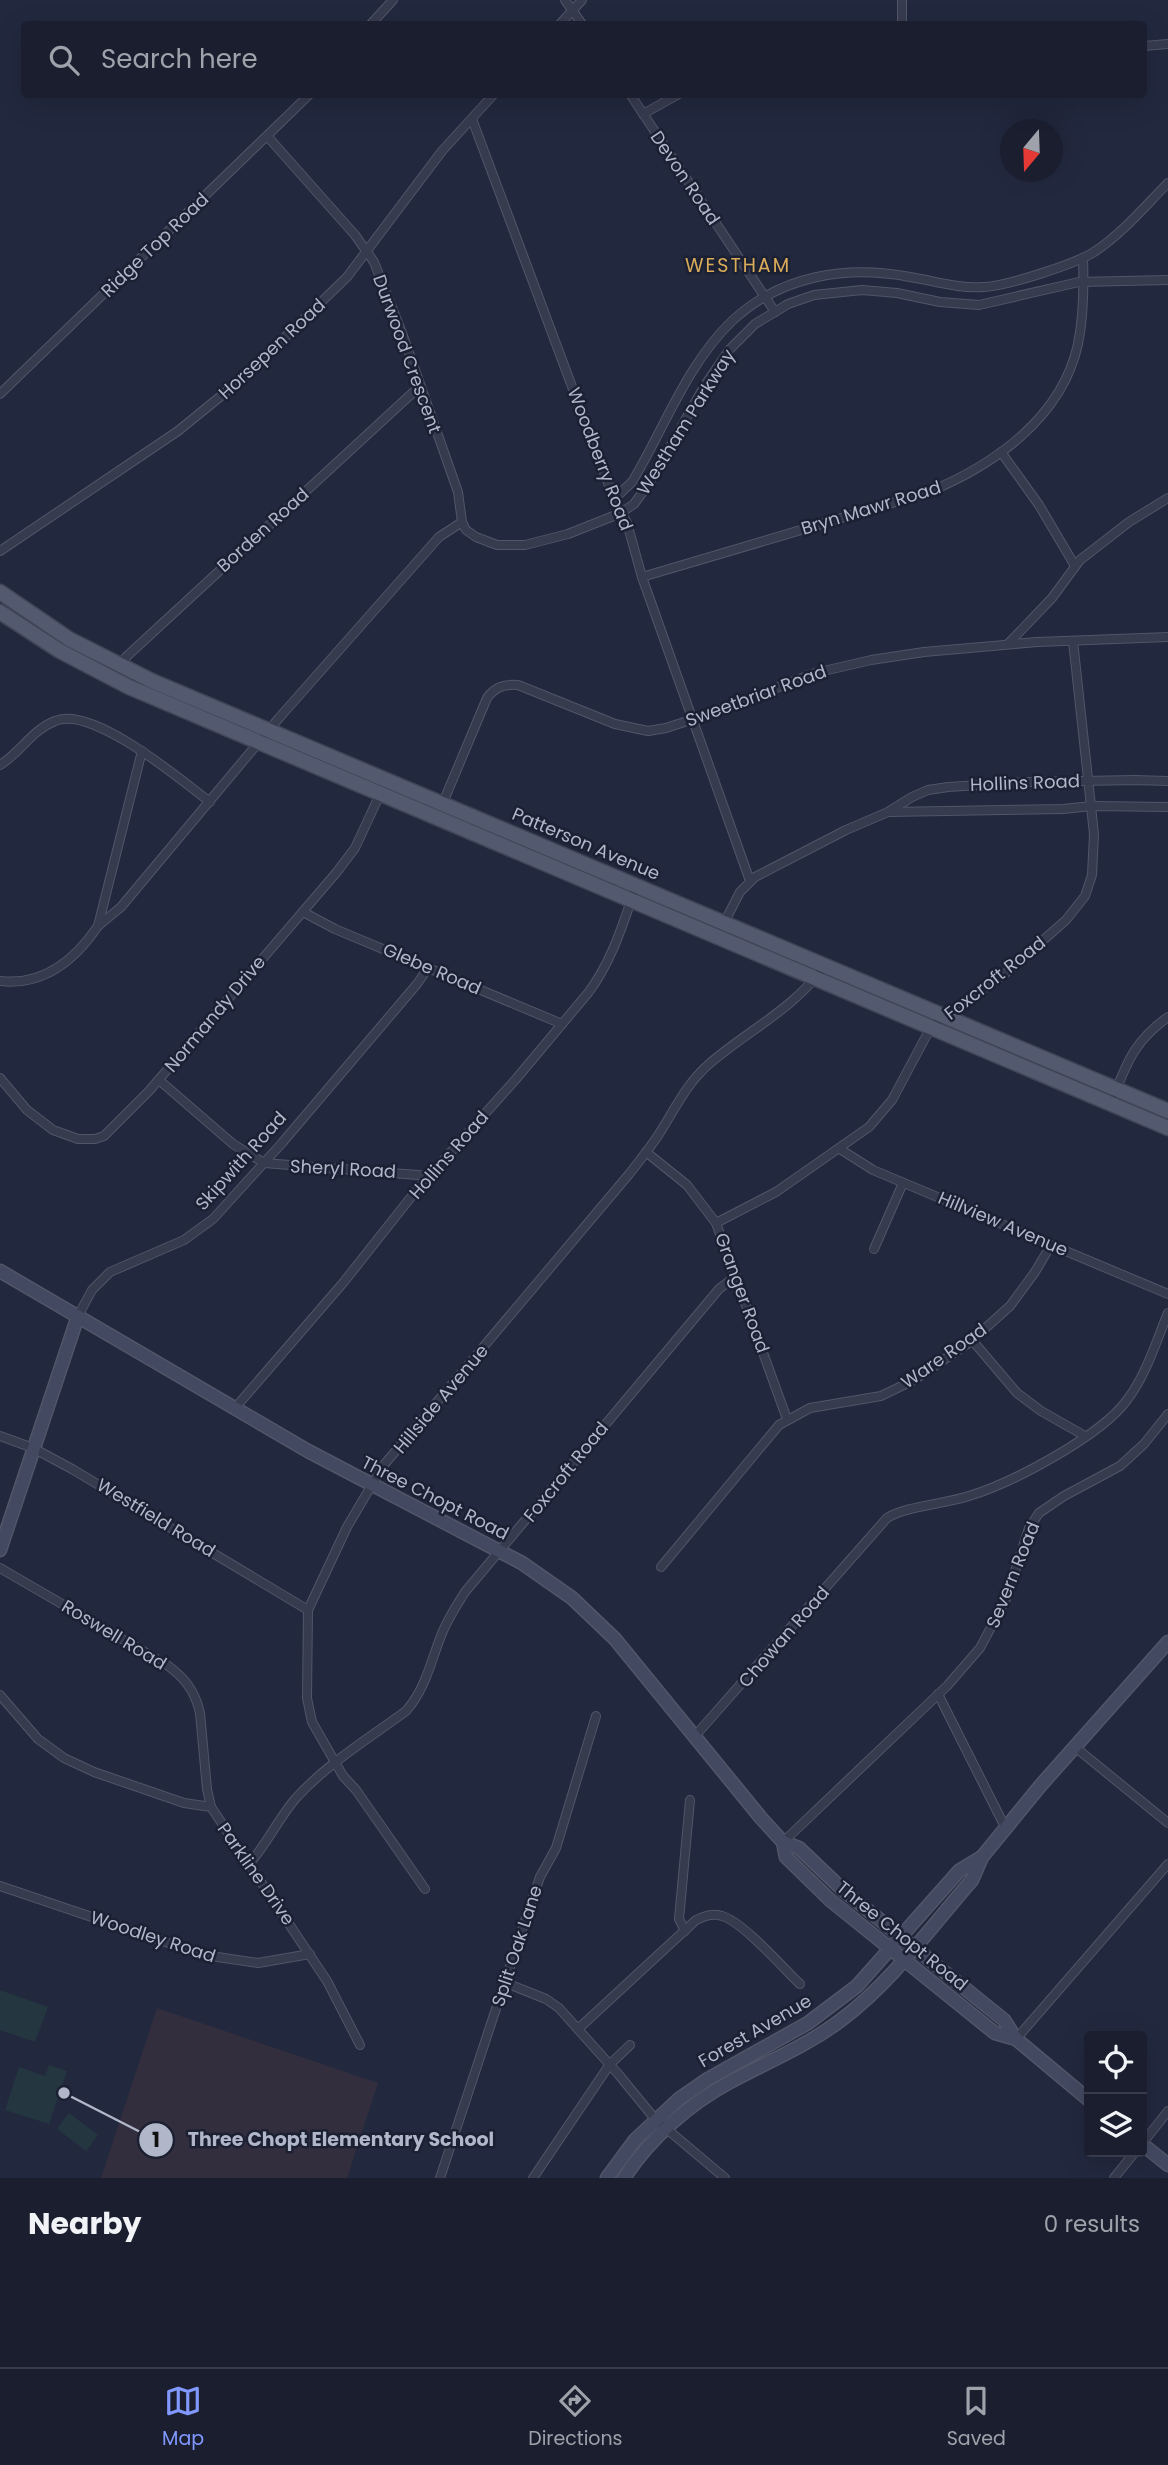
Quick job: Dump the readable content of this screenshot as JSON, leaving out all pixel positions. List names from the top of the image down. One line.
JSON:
{"streets":{"main road":["Patterson Avenue","Skipwith Road","Three Chopt Road","Forest Avenue"],"street":["Devon Road","Ridge Top Road","Horsepen Road","Durwood Crescent","Westham Parkway","Woodberry Road","Bryn Mawr Road","Borden Road","Sweetbriar Road","Hollins Road","Glebe Road","Foxcroft Road","Normandy Drive","Sheryl Road","Hillview Avenue","Granger Road","Ware Road","Hillside Avenue","Westfield Road","Severn Road","Roswell Road","Chowan Road","Parkline Drive","Woodley Road","Split Oak Lane"]},"crossings":[["Devon Road","Westham Parkway"],["Ridge Top Road","Durwood Crescent"],["Horsepen Road","Durwood Crescent"],["Horsepen Road","Woodberry Road"],["Durwood Crescent","Westham Parkway"],["Durwood Crescent","Borden Road"],["Westham Parkway","Woodberry Road"],["Westham Parkway","Bryn Mawr Road"],["Woodberry Road","Bryn Mawr Road"],["Woodberry Road","Sweetbriar Road"],["Woodberry Road","Hollins Road"],["Borden Road","Patterson Avenue"],["Sweetbriar Road","Patterson Avenue"],["Sweetbriar Road","Foxcroft Road"],["Hollins Road","Patterson Avenue"],["Hollins Road","Glebe Road"],["Hollins Road","Foxcroft Road"],["Hollins Road","Sheryl Road"],["Hollins Road","Three Chopt Road"],["Patterson Avenue","Foxcroft Road"],["Patterson Avenue","Normandy Drive"],["Patterson Avenue","Hillside Avenue"],["Glebe Road","Normandy Drive"],["Glebe Road","Skipwith Road"],["Foxcroft Road","Hillview Avenue"],["Foxcroft Road","Granger Road"],["Foxcroft Road","Hillside Avenue"],["Foxcroft Road","Three Chopt Road"],["Foxcroft Road","Parkline Drive"],["Normandy Drive","Sheryl Road"],["Skipwith Road","Sheryl Road"],["Skipwith Road","Three Chopt Road"],["Skipwith Road","Westfield Road"],["Hillview Avenue","Ware Road"],["Granger Road","Ware Road"],["Granger Road","Hillside Avenue"],["Hillside Avenue","Three Chopt Road"],["Hillside Avenue","Westfield Road"],["Three Chopt Road","Severn Road"],["Three Chopt Road","Chowan Road"],["Three Chopt Road","Forest Avenue"],["Roswell Road","Parkline Drive"],["Parkline Drive","Woodley Road"]],"districts":["WESTHAM"],"places":["Three Chopt Elementary School"],"north":"bottom","page":{"search":"Search here","heading":["Nearby","0 results"],"nav":["Map","Directions","Saved"]}}
